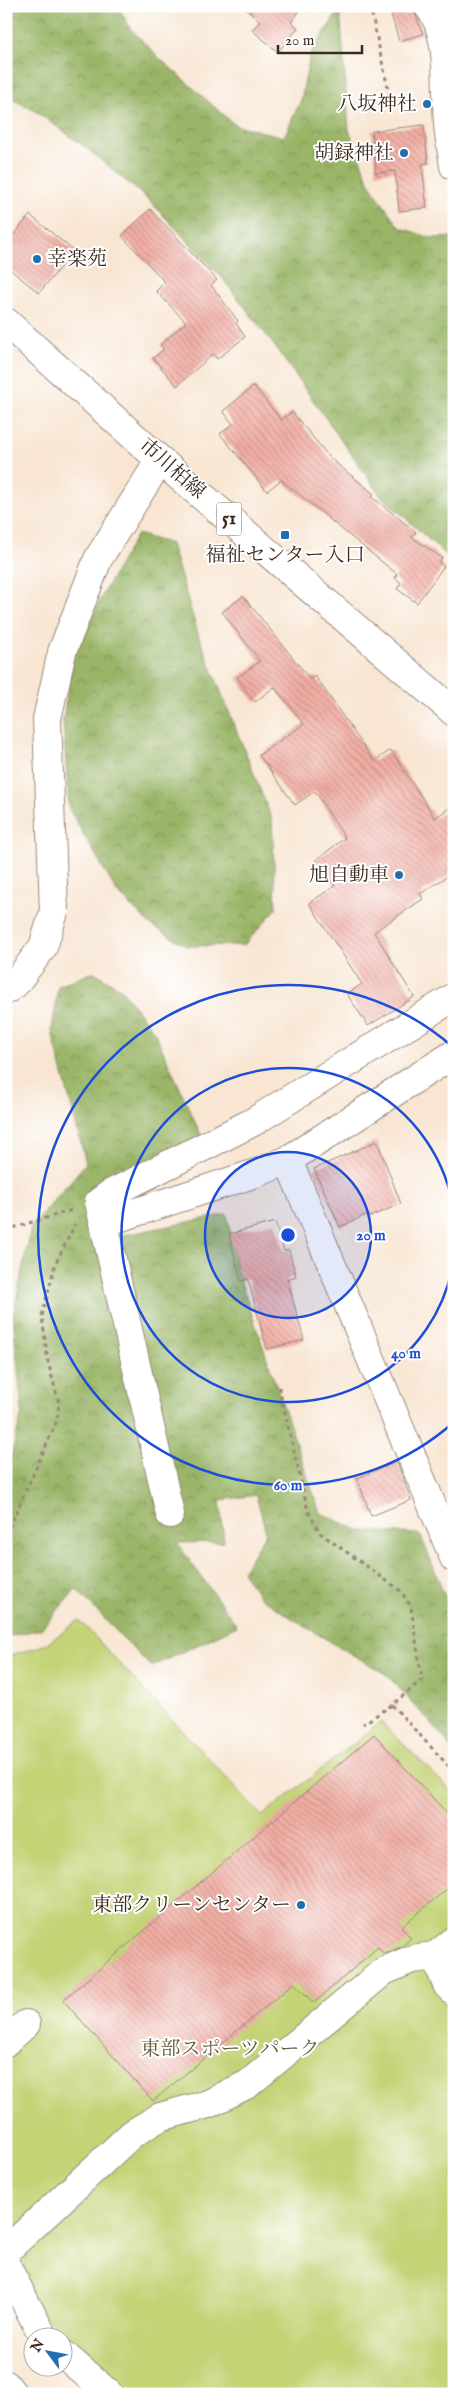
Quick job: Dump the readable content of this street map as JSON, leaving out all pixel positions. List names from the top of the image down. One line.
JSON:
{"streets":{"street":["市川柏線","51"]},"parks":["東部スポーツパーク"],"places":{"other":["八坂神社","胡録神社","幸楽苑","旭自動車","東部クリーンセンター"],"transit":["福祉センター入口"]},"scale_bar":"20 m","north":"top left","rings":["20 m","40 m","60 m"]}
